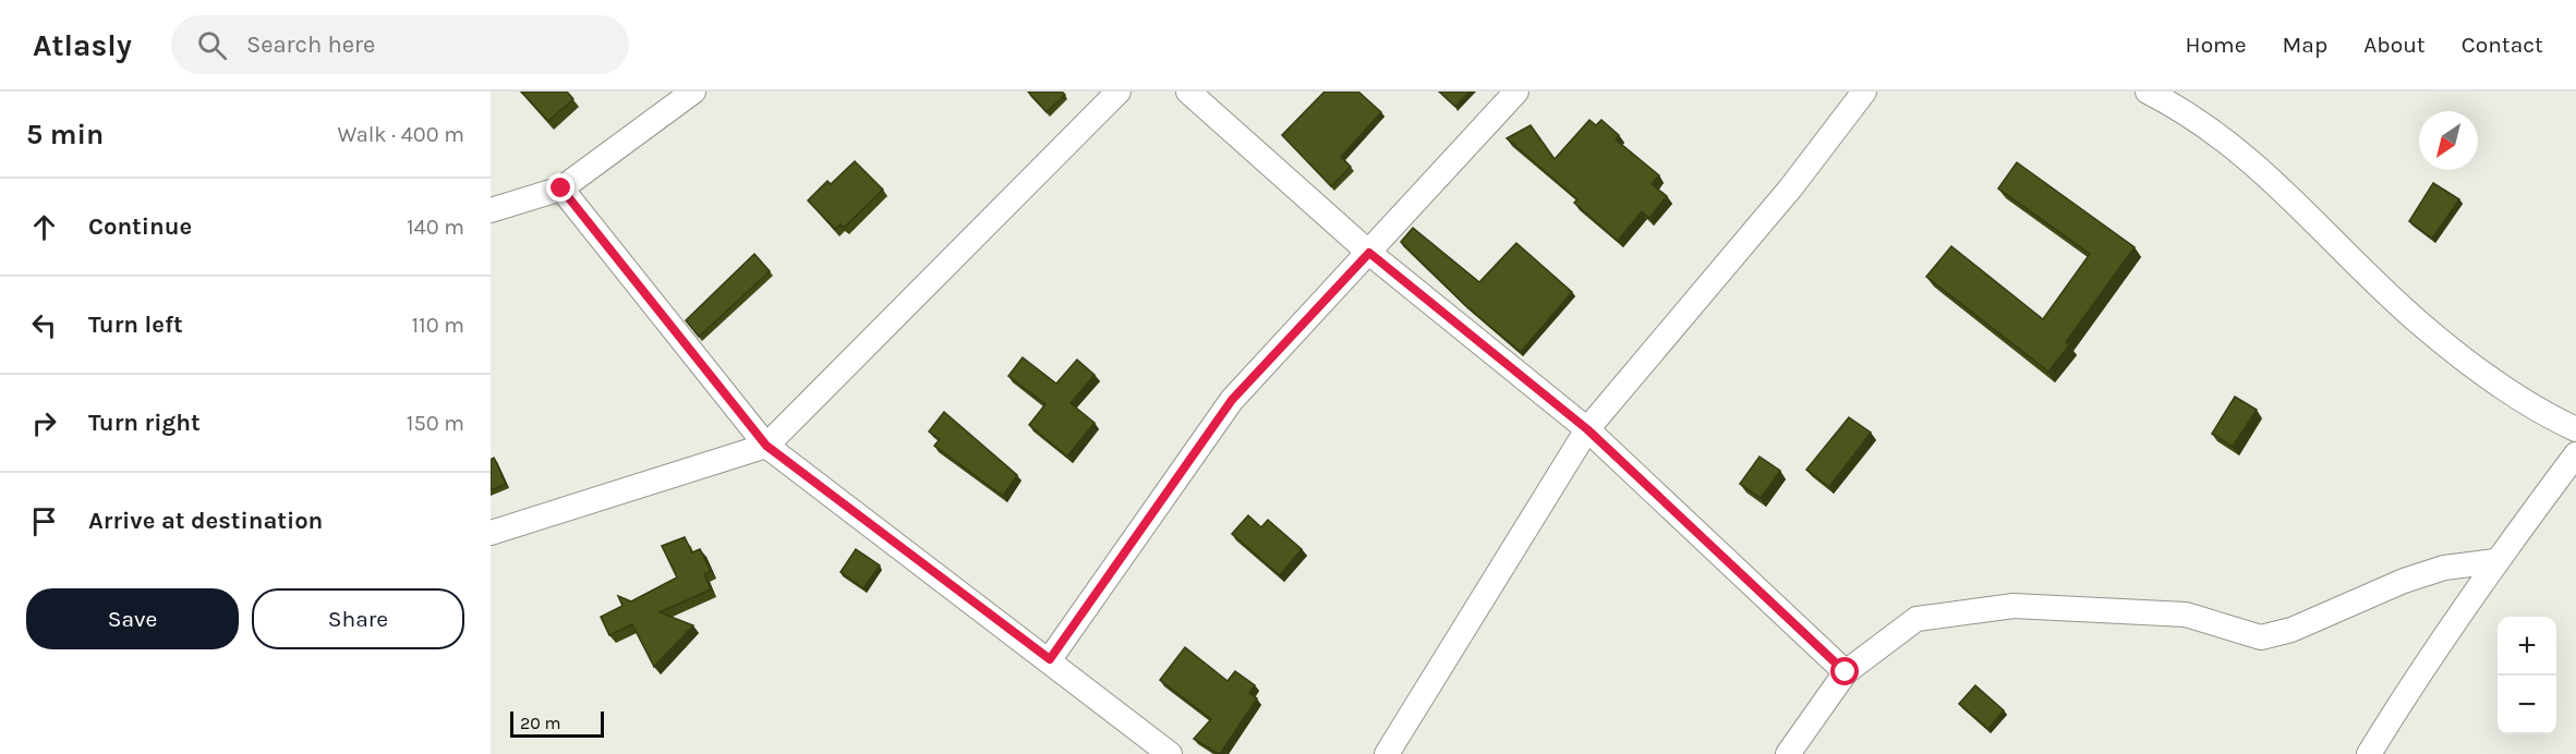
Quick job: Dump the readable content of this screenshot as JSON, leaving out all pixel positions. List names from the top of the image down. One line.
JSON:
{"scale_bar":"20 m","north":"bottom left","page":{"header":"Atlasly","search":"Search here","nav":["Home","Map","About","Contact"],"heading":["5 min","Walk · 400 m"],"list":[["Continue","140 m"],["Turn left","110 m"],["Turn right","150 m"],"Arrive at destination"],"buttons":["Save","Share"],"map_buttons":["+","−"],"scale":"20 m"}}
